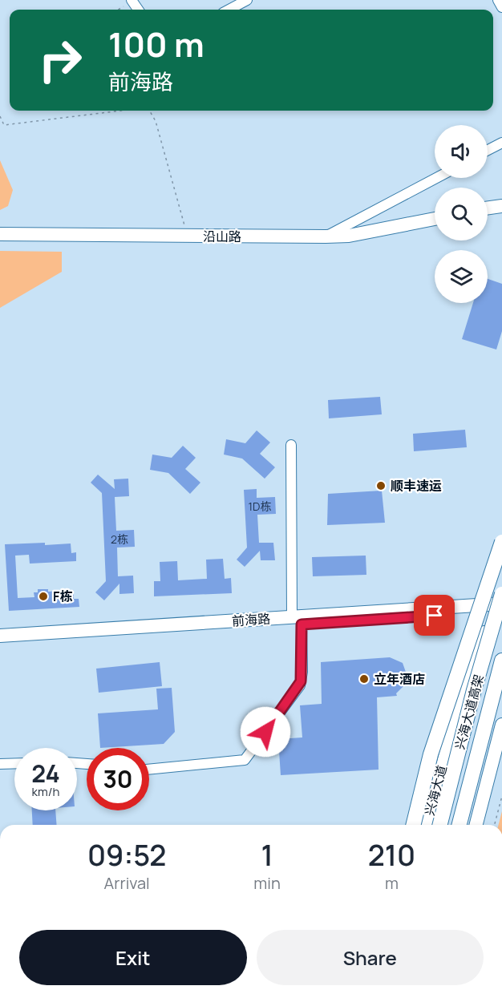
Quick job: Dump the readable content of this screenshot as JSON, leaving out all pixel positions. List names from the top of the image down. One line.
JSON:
{"streets":{"main road":["兴海大道高架"],"street":["沿山路","前海路","兴海大道"]},"crossings":[["前海路","兴海大道高架"],["前海路","兴海大道"],["兴海大道高架","兴海大道"]],"places":["顺丰速运","F栋","立年酒店"],"house_numbers":["1D栋","2栋"],"page":{"turn":["100 m","前海路"],"speed":"24 km/h","limit":"30","eta":["09:52","Arrival","1","min","210","m"],"buttons":["Exit","Share"]}}
